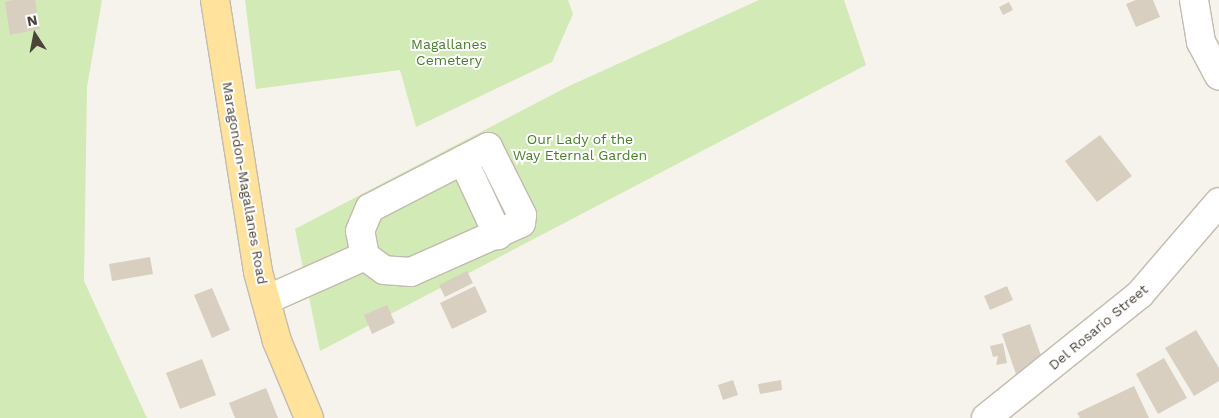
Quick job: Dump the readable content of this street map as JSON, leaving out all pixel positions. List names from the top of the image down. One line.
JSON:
{"streets":{"main road":["Maragondon-Magallanes Road"],"street":["Del Rosario Street"]},"parks":["Magallanes Cemetery","Our Lady of the Way Eternal Garden"],"north":"top"}
